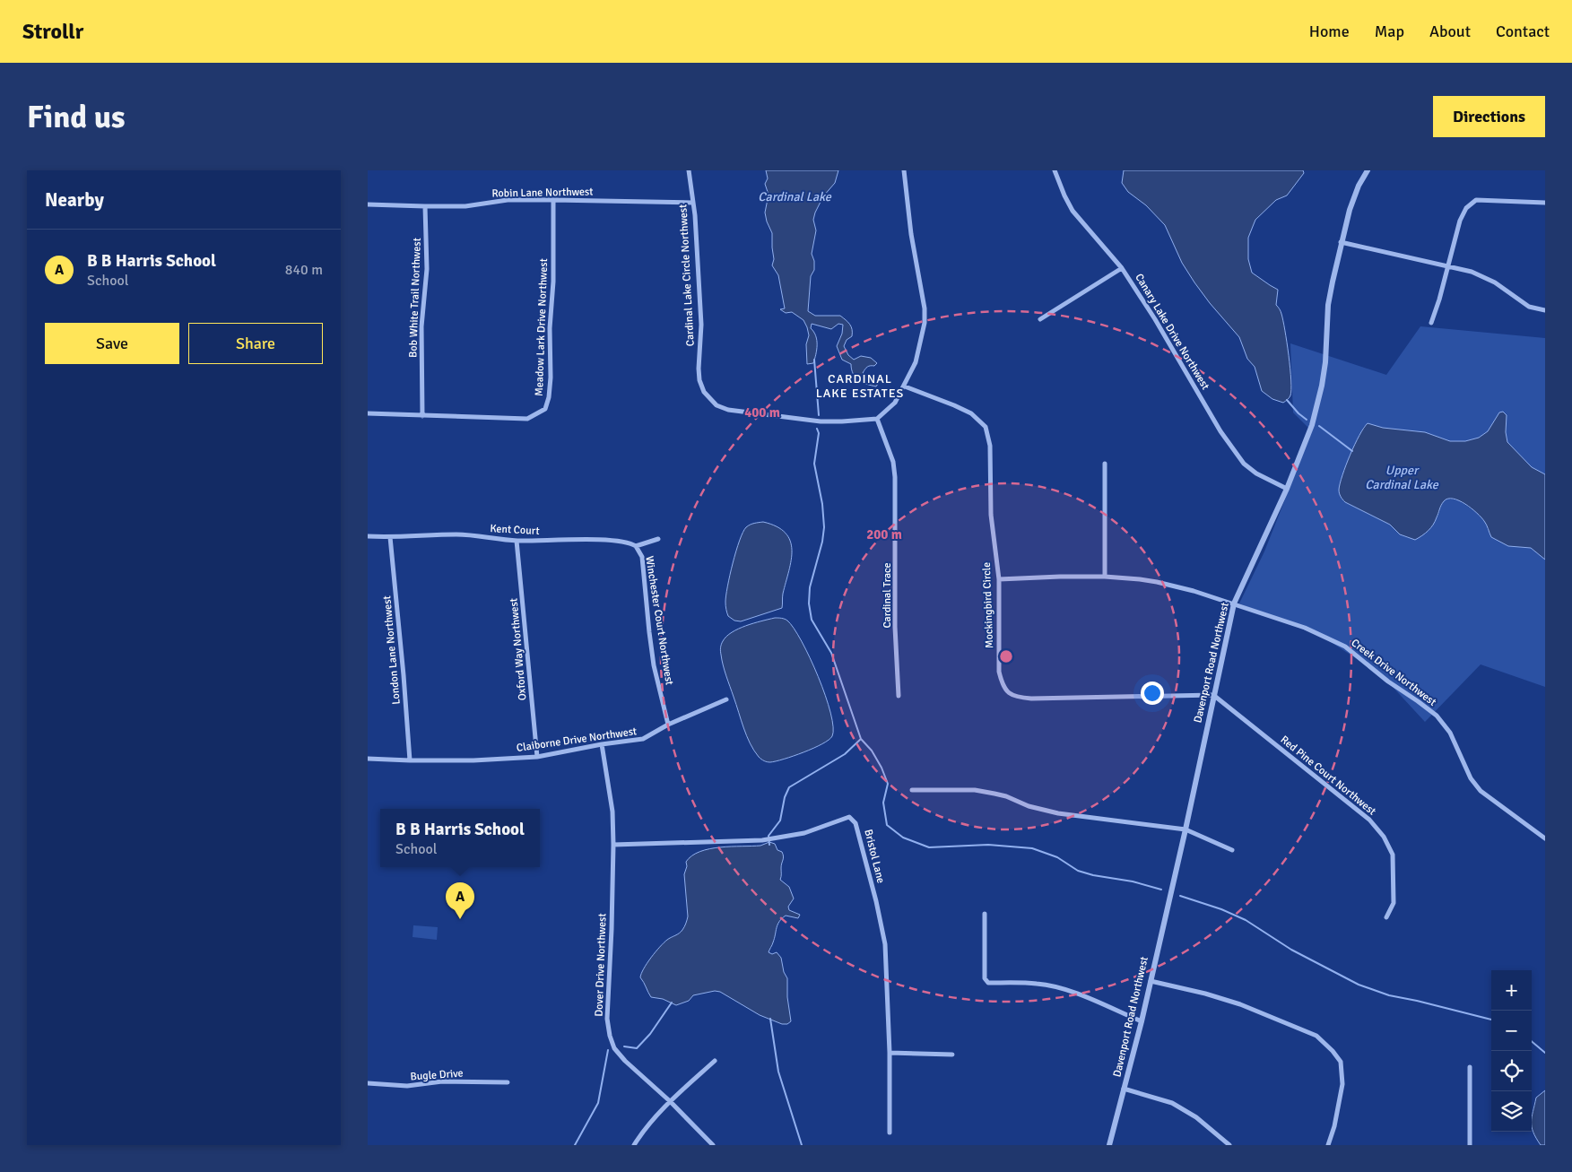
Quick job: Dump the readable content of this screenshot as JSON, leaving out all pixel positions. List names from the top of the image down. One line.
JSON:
{"streets":{"street":["Robin Lane Northwest","Cardinal Lake Circle Northwest","Bob White Trail Northwest","Meadow Lark Drive Northwest","Canary Lake Drive Northwest","Kent Court","Cardinal Trace","Mockingbird Circle","Winchester Court Northwest","Oxford Way Northwest","London Lane Northwest","Davenport Road Northwest","Creek Drive Northwest","Claiborne Drive Northwest","Red Pine Court Northwest","Bristol Lane","Dover Drive Northwest","Bugle Drive"]},"crossings":[["Robin Lane Northwest","Cardinal Lake Circle Northwest"],["Robin Lane Northwest","Bob White Trail Northwest"],["Robin Lane Northwest","Meadow Lark Drive Northwest"],["Cardinal Lake Circle Northwest","Cardinal Trace"],["Bob White Trail Northwest","Meadow Lark Drive Northwest"],["Canary Lake Drive Northwest","Davenport Road Northwest"],["Kent Court","Winchester Court Northwest"],["Kent Court","Oxford Way Northwest"],["Kent Court","London Lane Northwest"],["Mockingbird Circle","Davenport Road Northwest"],["Mockingbird Circle","Creek Drive Northwest"],["Mockingbird Circle","Red Pine Court Northwest"],["Winchester Court Northwest","Claiborne Drive Northwest"],["Oxford Way Northwest","Claiborne Drive Northwest"],["London Lane Northwest","Claiborne Drive Northwest"],["Davenport Road Northwest","Creek Drive Northwest"],["Davenport Road Northwest","Red Pine Court Northwest"],["Claiborne Drive Northwest","Dover Drive Northwest"],["Bristol Lane","Dover Drive Northwest"]],"districts":["CARDINAL LAKE ESTATES"],"water":["Cardinal Lake","Upper Cardinal Lake"],"page":{"header":"Strollr","nav":["Home","Map","About","Contact"],"buttons":["Directions",["Save","Share"]],"title":"Find us","heading":"Nearby","list":[{"mark":"A","name":"B B Harris School","note":"School","value":"840 m"}],"popup":["B B Harris School","School"],"pins":"A","map_buttons":["+","−"]},"rings":["400 m","200 m"]}
